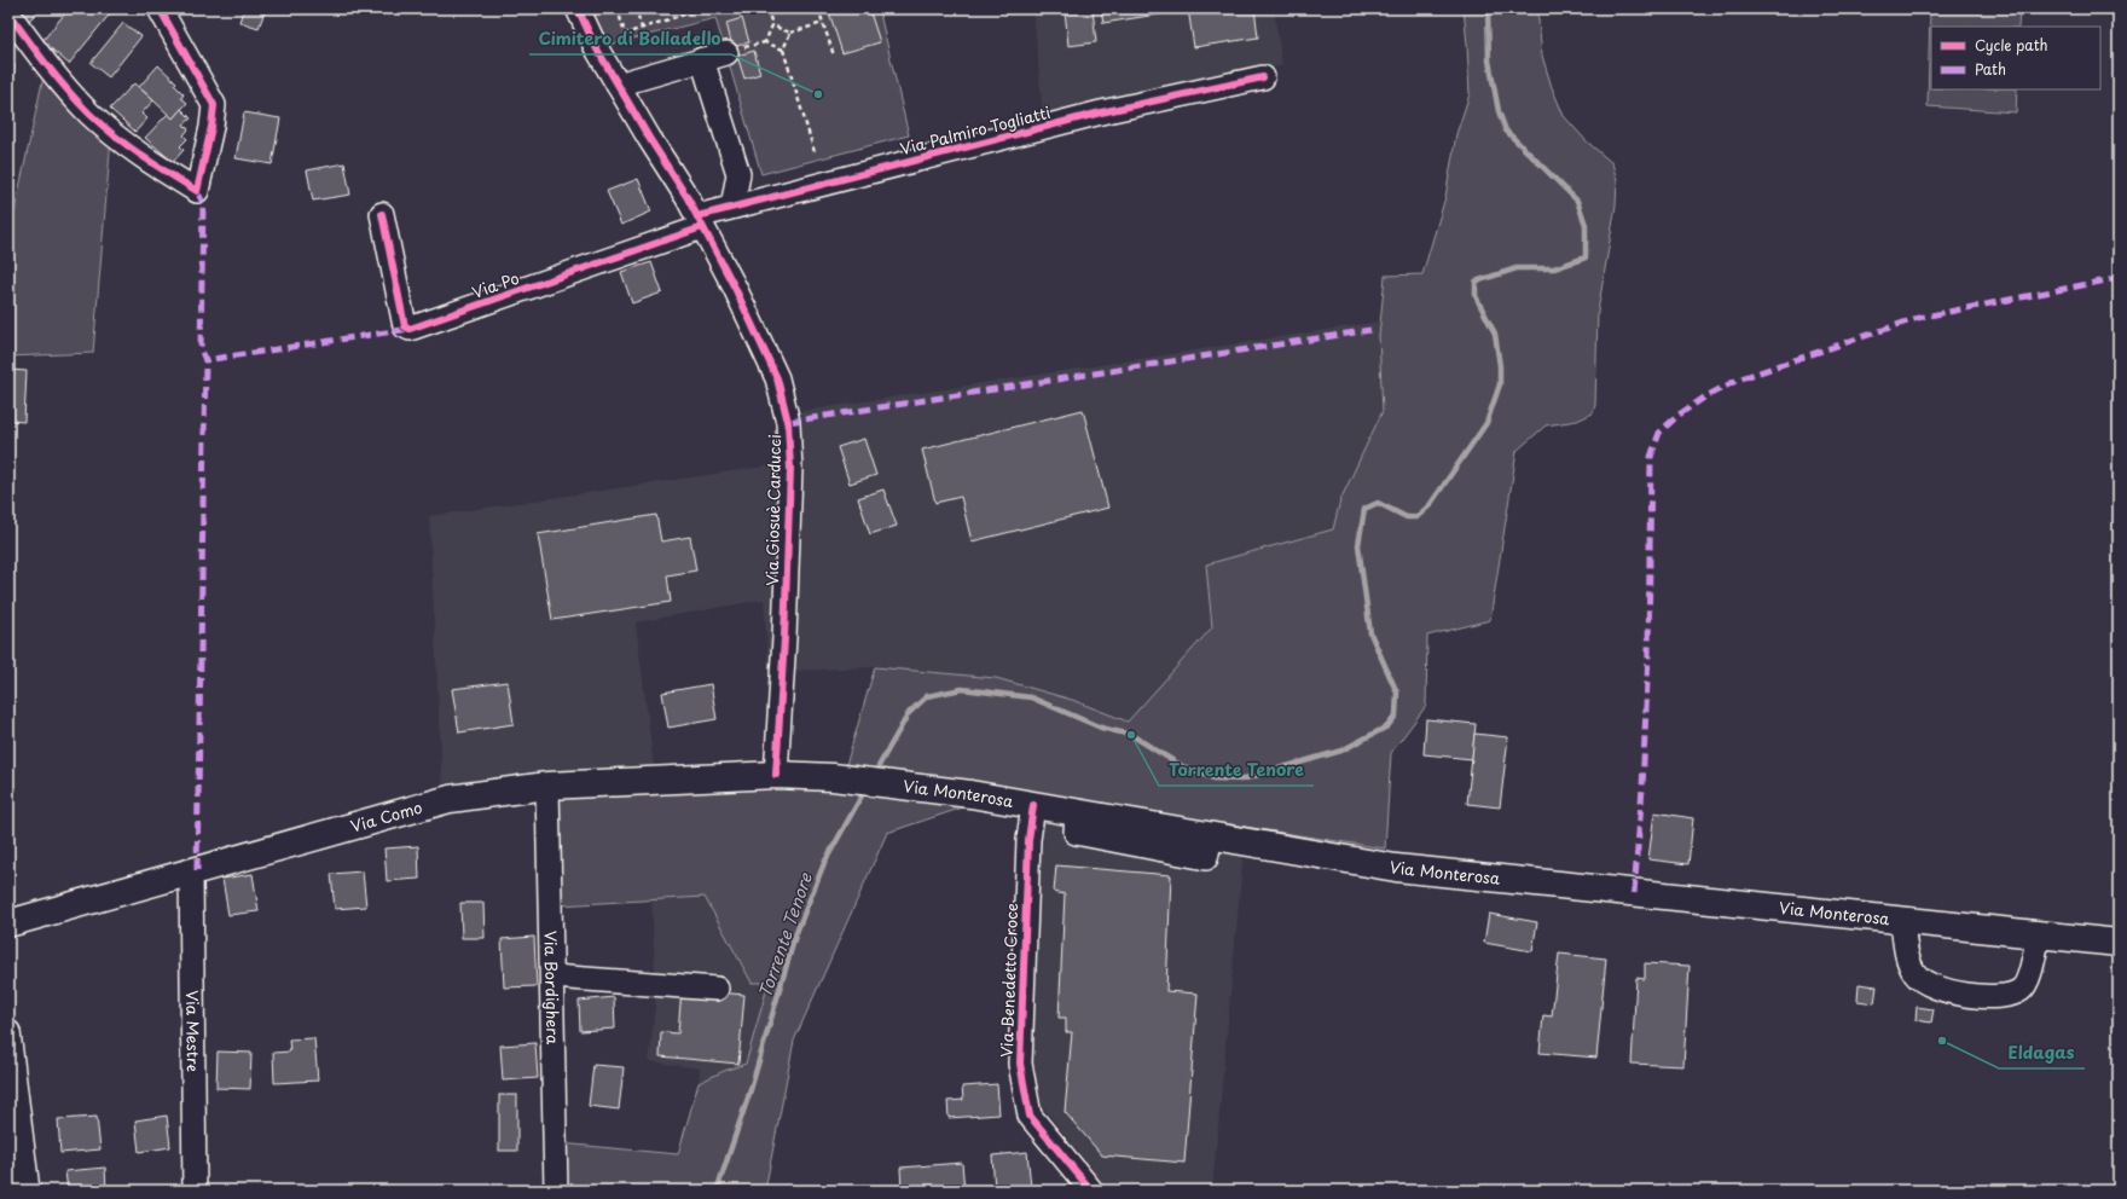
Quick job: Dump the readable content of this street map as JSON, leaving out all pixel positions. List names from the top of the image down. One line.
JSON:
{"streets":{"main road":["Via Monterosa","Via Como"],"street":["Via Palmiro Togliatti","Via Po","Via Giosuè Carducci","Via Benedetto Croce","Via Bordighera","Via Mestre"]},"crossings":[["Via Palmiro Togliatti","Via Po"],["Via Palmiro Togliatti","Via Giosuè Carducci"],["Via Po","Via Giosuè Carducci"],["Via Giosuè Carducci","Via Monterosa"],["Via Giosuè Carducci","Via Como"],["Via Monterosa","Via Como"],["Via Monterosa","Via Benedetto Croce"],["Via Como","Via Bordighera"],["Via Como","Via Mestre"]],"water":["Torrente Tenore"],"places":["Cimitero di Bolladello","Torrente Tenore","Eldagas"],"legend":["Cycle path","Path"]}
